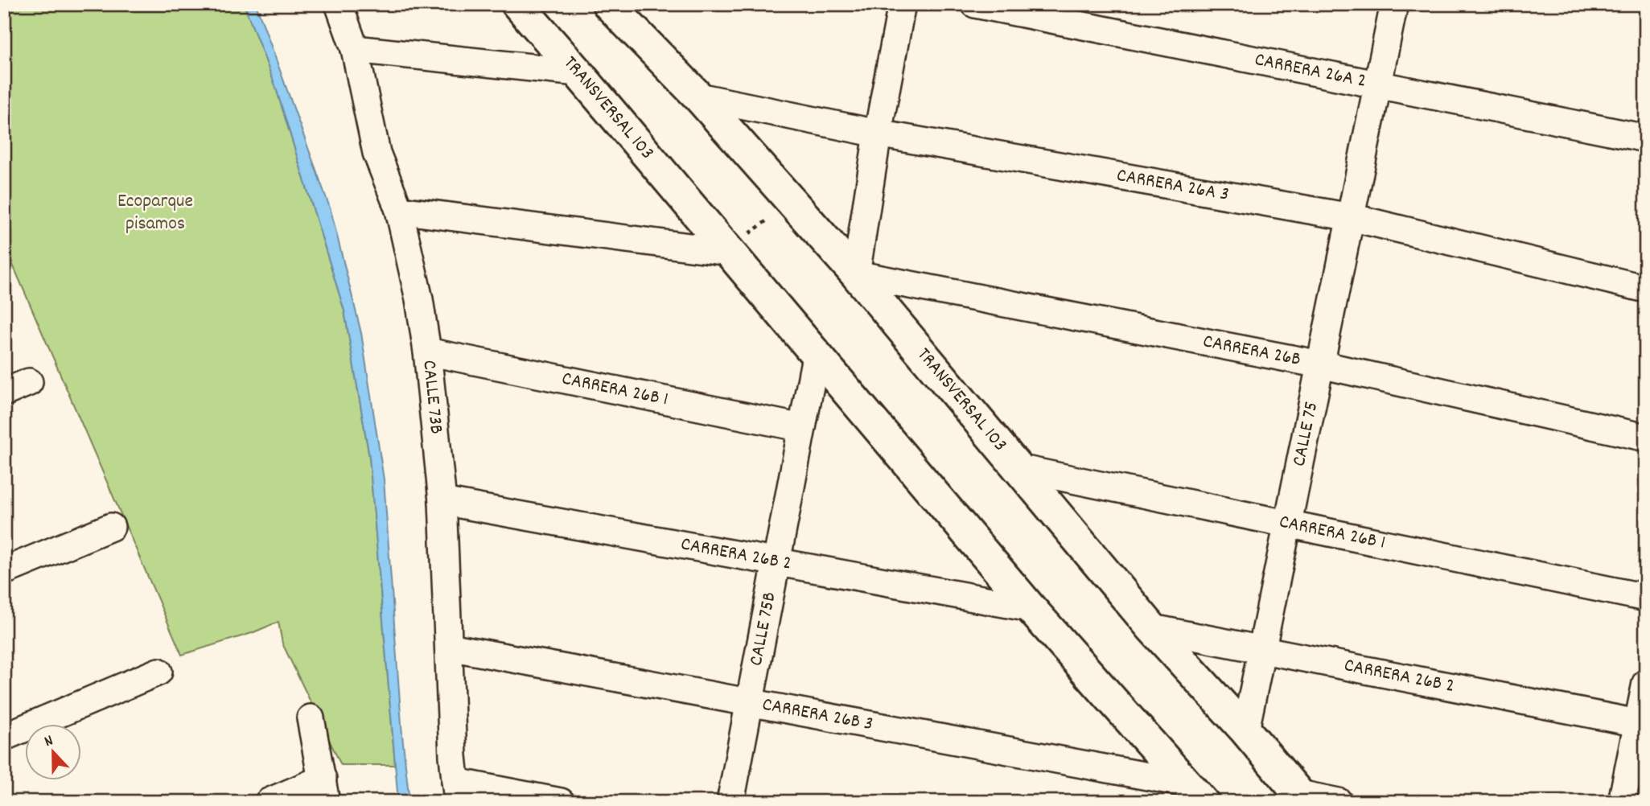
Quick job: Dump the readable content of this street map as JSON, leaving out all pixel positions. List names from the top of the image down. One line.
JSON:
{"streets":{"street":["CARRERA 26A 2","TRANSVERSAL 103","CARRERA 26A 3","CARRERA 26B","CARRERA 26B 1","CALLE 73B","CALLE 75","CARRERA 26B 2","CALLE 75B","CARRERA 26B 3"]},"crossings":[["CARRERA 26A 2","CALLE 75"],["TRANSVERSAL 103","CARRERA 26A 3"],["TRANSVERSAL 103","CARRERA 26B"],["TRANSVERSAL 103","CARRERA 26B 1"],["TRANSVERSAL 103","CALLE 75"],["TRANSVERSAL 103","CARRERA 26B 2"],["TRANSVERSAL 103","CALLE 75B"],["TRANSVERSAL 103","CARRERA 26B 3"],["CARRERA 26A 3","CALLE 75"],["CARRERA 26B","CALLE 75"],["CARRERA 26B 1","CALLE 73B"],["CARRERA 26B 1","CALLE 75"],["CARRERA 26B 1","CALLE 75B"],["CALLE 73B","CARRERA 26B 2"],["CALLE 73B","CARRERA 26B 3"],["CALLE 75","CARRERA 26B 2"],["CARRERA 26B 2","CALLE 75B"],["CALLE 75B","CARRERA 26B 3"]],"parks":["Ecoparque pisamos"],"north":"top"}
